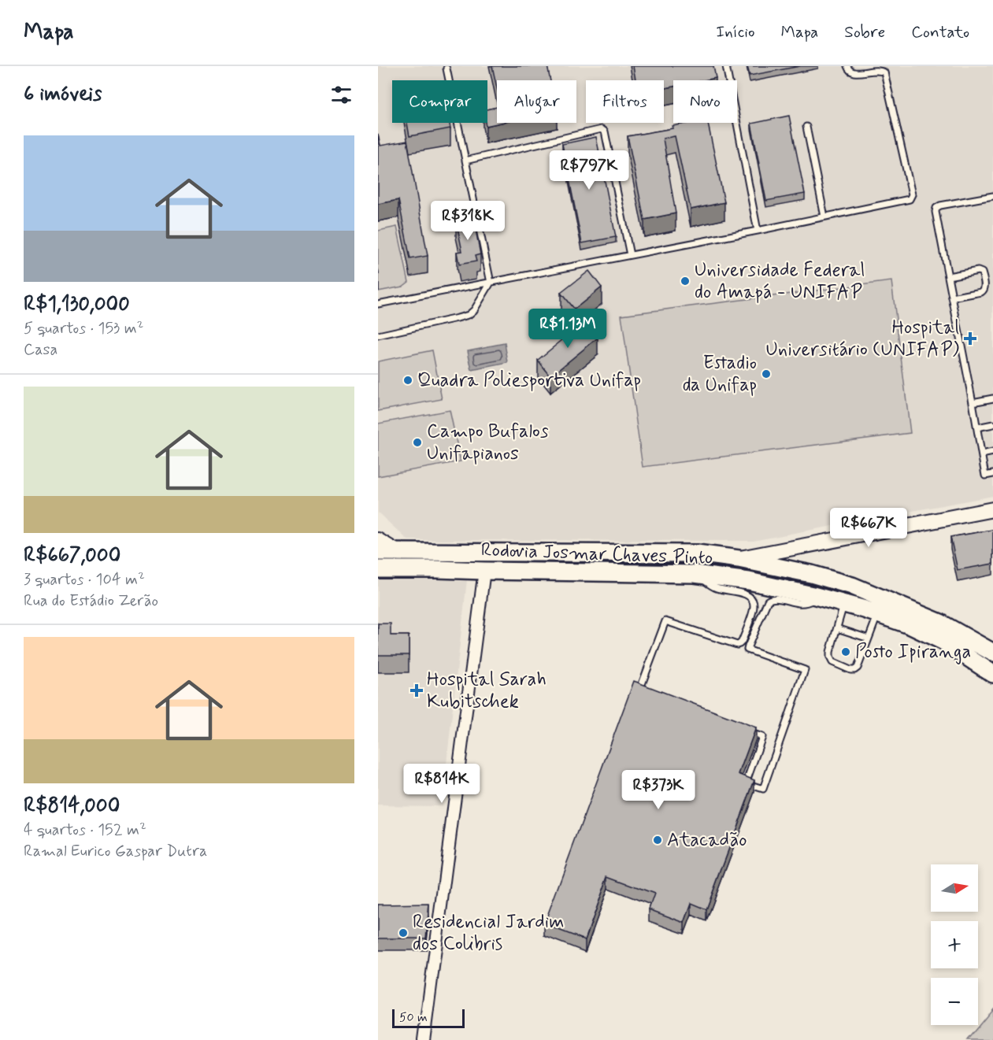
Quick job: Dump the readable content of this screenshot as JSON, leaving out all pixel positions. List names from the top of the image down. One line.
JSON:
{"streets":{"main road":["Rodovia Josmar Chaves Pinto"]},"places":{"other":["Universidade Federal do Amapá - UNIFAP","Estadio da Unifap","Quadra Poliesportiva Unifap","Campo Bufalos Unifapianos","Posto Ipiranga","Atacadão","Residencial Jardim dos Colibris"],"health":["Hospital Universitário (UNIFAP)","Hospital Sarah Kubitschek"]},"scale_bar":"50 m","north":"right","page":{"header":"Mapa","nav":["Início","Mapa","Sobre","Contato"],"heading":"6 imóveis","chip":["Comprar","Alugar","Filtros","Novo"],"list":[{"name":"R$1,130,000","note":"5 quartos · 153 m² · Casa"},{"name":"R$667,000","note":"3 quartos · 104 m² · Rua do Estádio Zerão"},{"name":"R$814,000","note":"4 quartos · 152 m² · Ramal Eurico Gaspar Dutra"}],"price":["R$797K","R$318K","R$1.13M","R$667K","R$814K","R$373K"],"map_buttons":["+","−"],"scale":"50 m"}}
